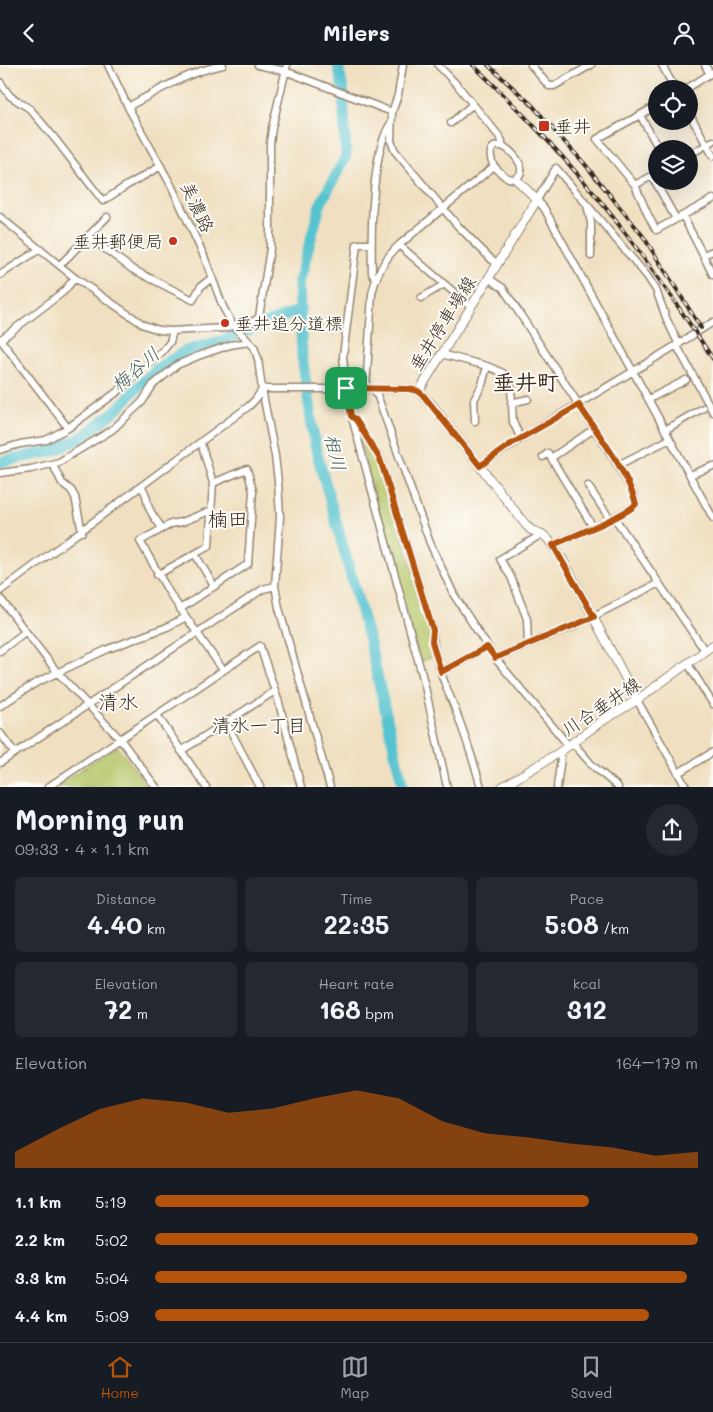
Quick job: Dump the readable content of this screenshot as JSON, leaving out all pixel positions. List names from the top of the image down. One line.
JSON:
{"streets":{"main road":["垂井停車場線","川合垂井線"],"street":["美濃路"]},"crossings":[["垂井停車場線","川合垂井線"]],"districts":["垂井町","楠田","清水","清水一丁目"],"water":["梅谷川","相川"],"places":{"transit":["垂井"],"other":["垂井郵便局","垂井追分道標"]},"page":{"header":"Milers","heading":["Morning run","09:33 · 4 × 1.1 km"],"stats":[["Distance","4.40 km"],["Time","22:35"],["Pace","5:08 /km"],["Elevation","72 m"],["Heart rate","168 bpm"],["kcal","312"]],"chart":["Elevation","164–179 m"],"list":[{"name":"1.1 km","note":"5:19"},{"name":"2.2 km","note":"5:02"},{"name":"3.3 km","note":"5:04"},{"name":"4.4 km","note":"5:09"}],"tabs":["Home","Map","Saved"]}}
